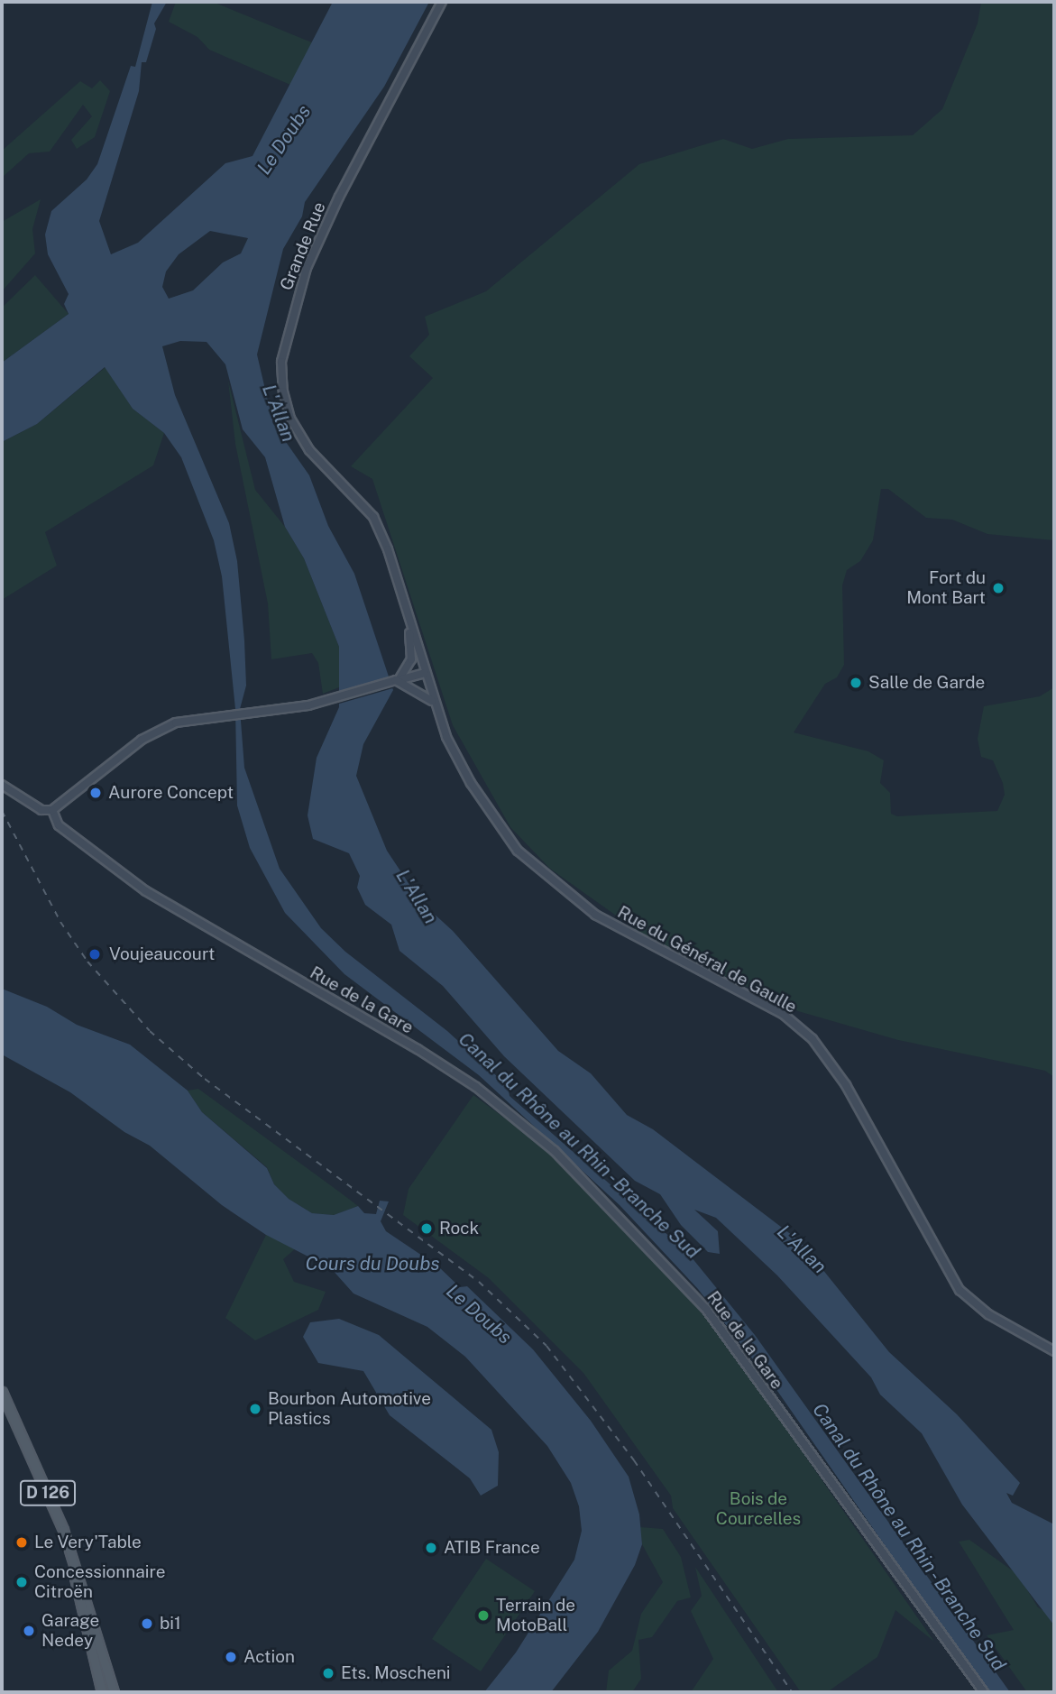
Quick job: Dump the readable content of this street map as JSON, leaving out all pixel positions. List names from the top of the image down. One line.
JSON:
{"streets":{"main road":["Grande Rue","Rue du Général de Gaulle","Rue de la Gare","D 126"]},"crossings":[["Grande Rue","Rue du Général de Gaulle"]],"water":["Le Doubs","L'Allan","Canal du Rhône au Rhin - Branche Sud","Cours du Doubs"],"parks":["Bois de Courcelles"],"places":["Fort du Mont Bart","Salle de Garde","Aurore Concept","Voujeaucourt","Rock","Bourbon Automotive Plastics","Le Very'Table","ATIB France","Concessionnaire Citroën","Terrain de MotoBall","bi1","Garage Nedey","Action","Ets. Moscheni"]}
